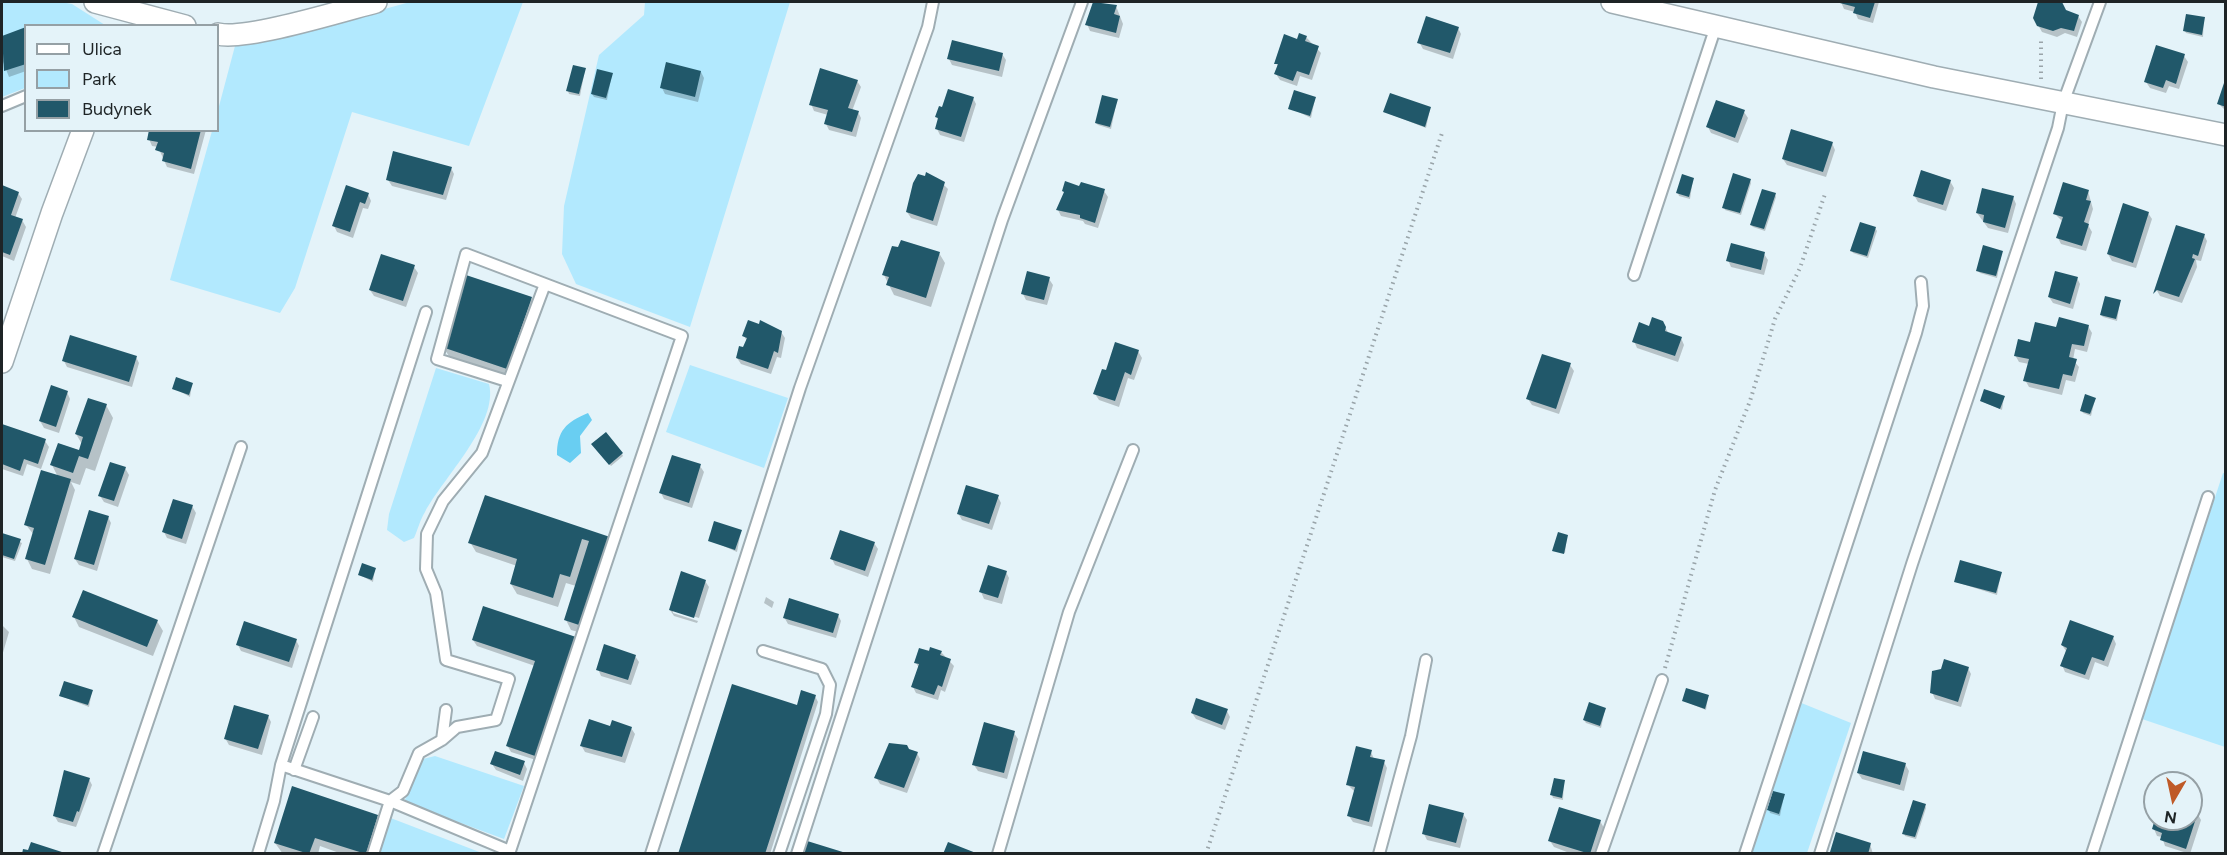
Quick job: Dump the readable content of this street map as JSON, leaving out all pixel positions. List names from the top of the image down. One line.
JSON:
{"legend":["Ulica","Park","Budynek"],"north":"bottom"}
